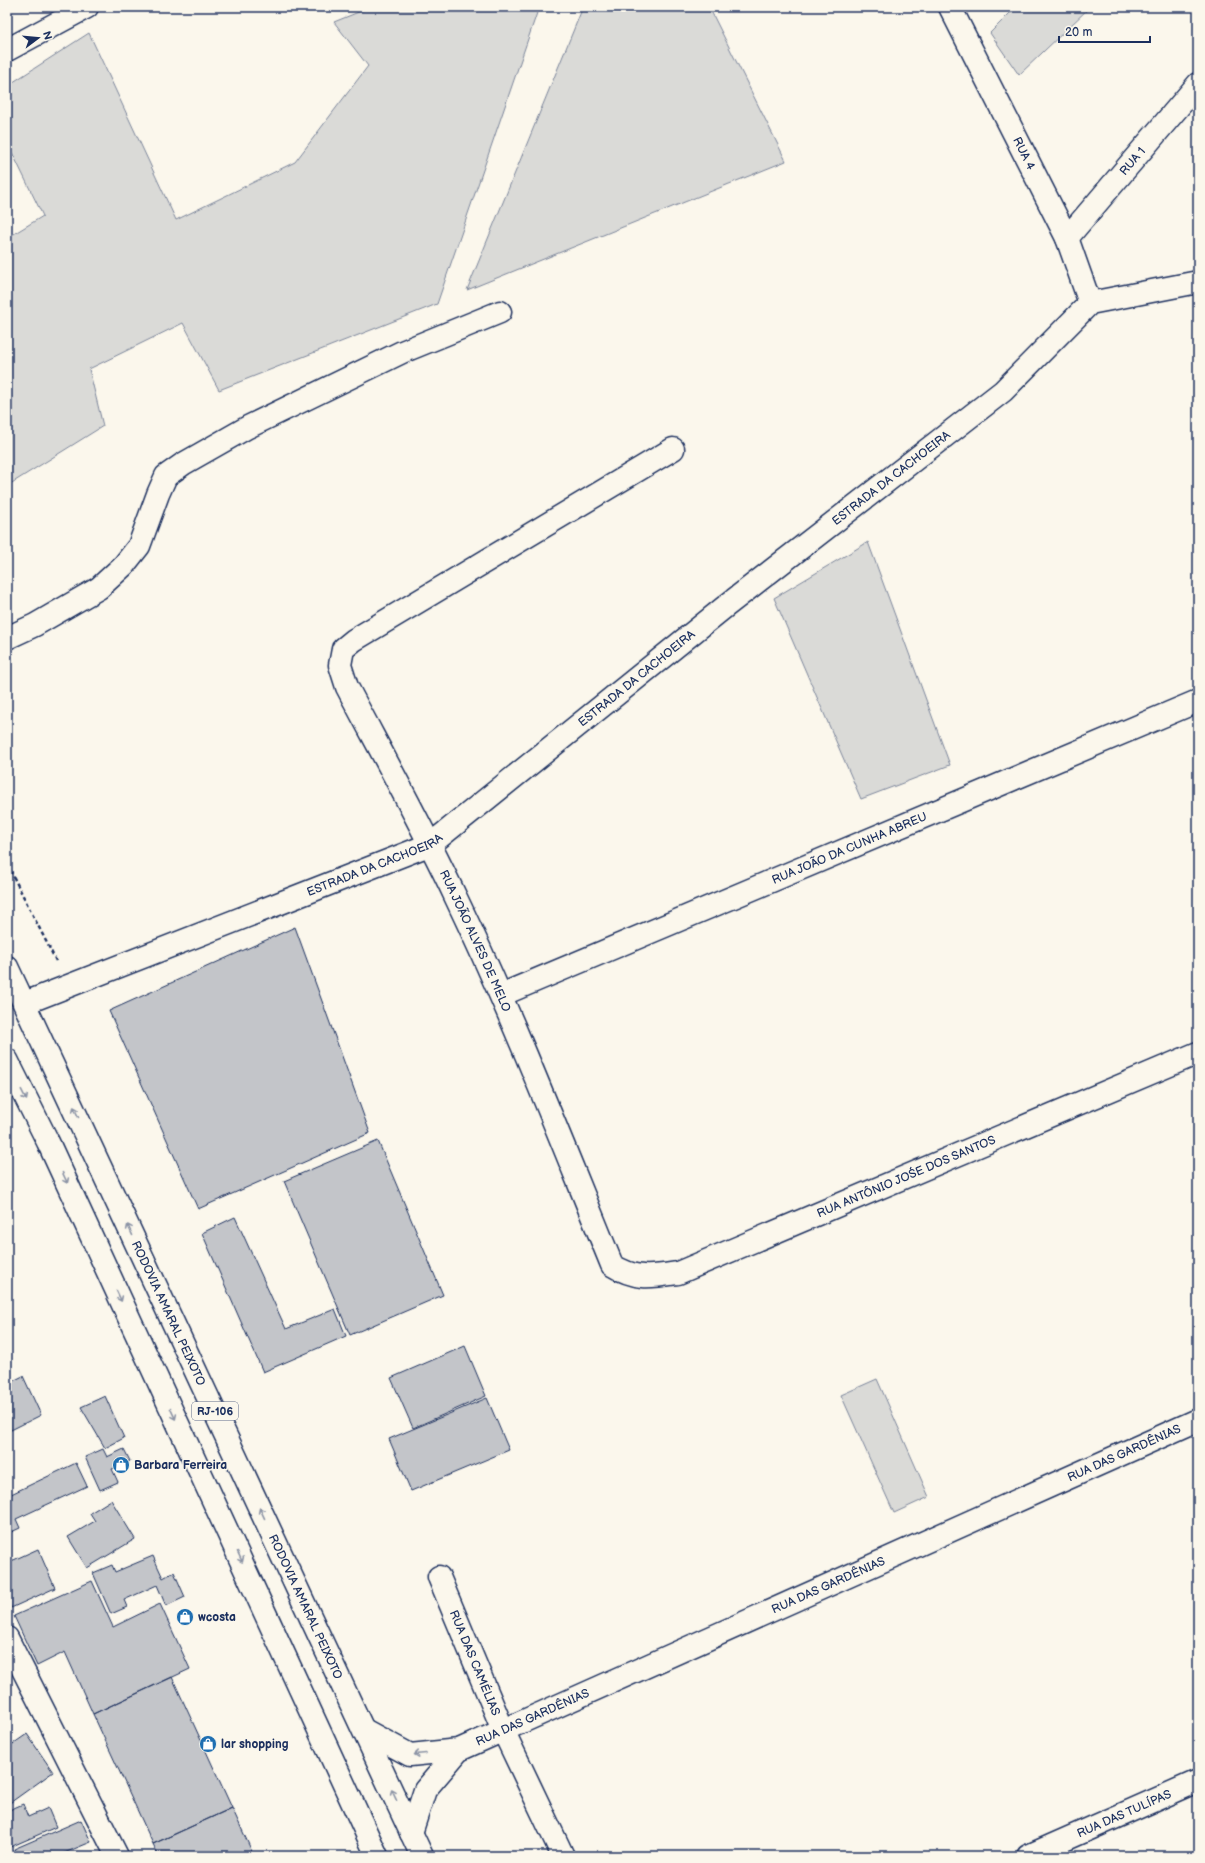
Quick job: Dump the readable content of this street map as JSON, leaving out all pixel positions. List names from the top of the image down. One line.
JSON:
{"streets":{"main road":["RUA 4","RUA 1","ESTRADA DA CACHOEIRA","RUA JOÃO DA CUNHA ABREU","RUA JOÃO ALVES DE MELO","RUA ANTÔNIO JOŚE DOS SANTOS","RODOVIA AMARAL PEIXOTO","RJ-106","RUA DAS GARDÊNIAS","RUA DAS CAMÉLIAS","RUA DAS TULÍPAS"]},"crossings":[["RUA 4","RUA 1"],["RUA 4","ESTRADA DA CACHOEIRA"],["ESTRADA DA CACHOEIRA","RUA JOÃO ALVES DE MELO"],["ESTRADA DA CACHOEIRA","RODOVIA AMARAL PEIXOTO"],["RUA JOÃO DA CUNHA ABREU","RUA JOÃO ALVES DE MELO"],["RUA JOÃO ALVES DE MELO","RUA ANTÔNIO JOŚE DOS SANTOS"],["RODOVIA AMARAL PEIXOTO","RUA DAS GARDÊNIAS"],["RUA DAS GARDÊNIAS","RUA DAS CAMÉLIAS"]],"places":{"shop":["Barbara Ferreira","wcosta","lar shopping"]},"scale_bar":"20 m","north":"right"}
